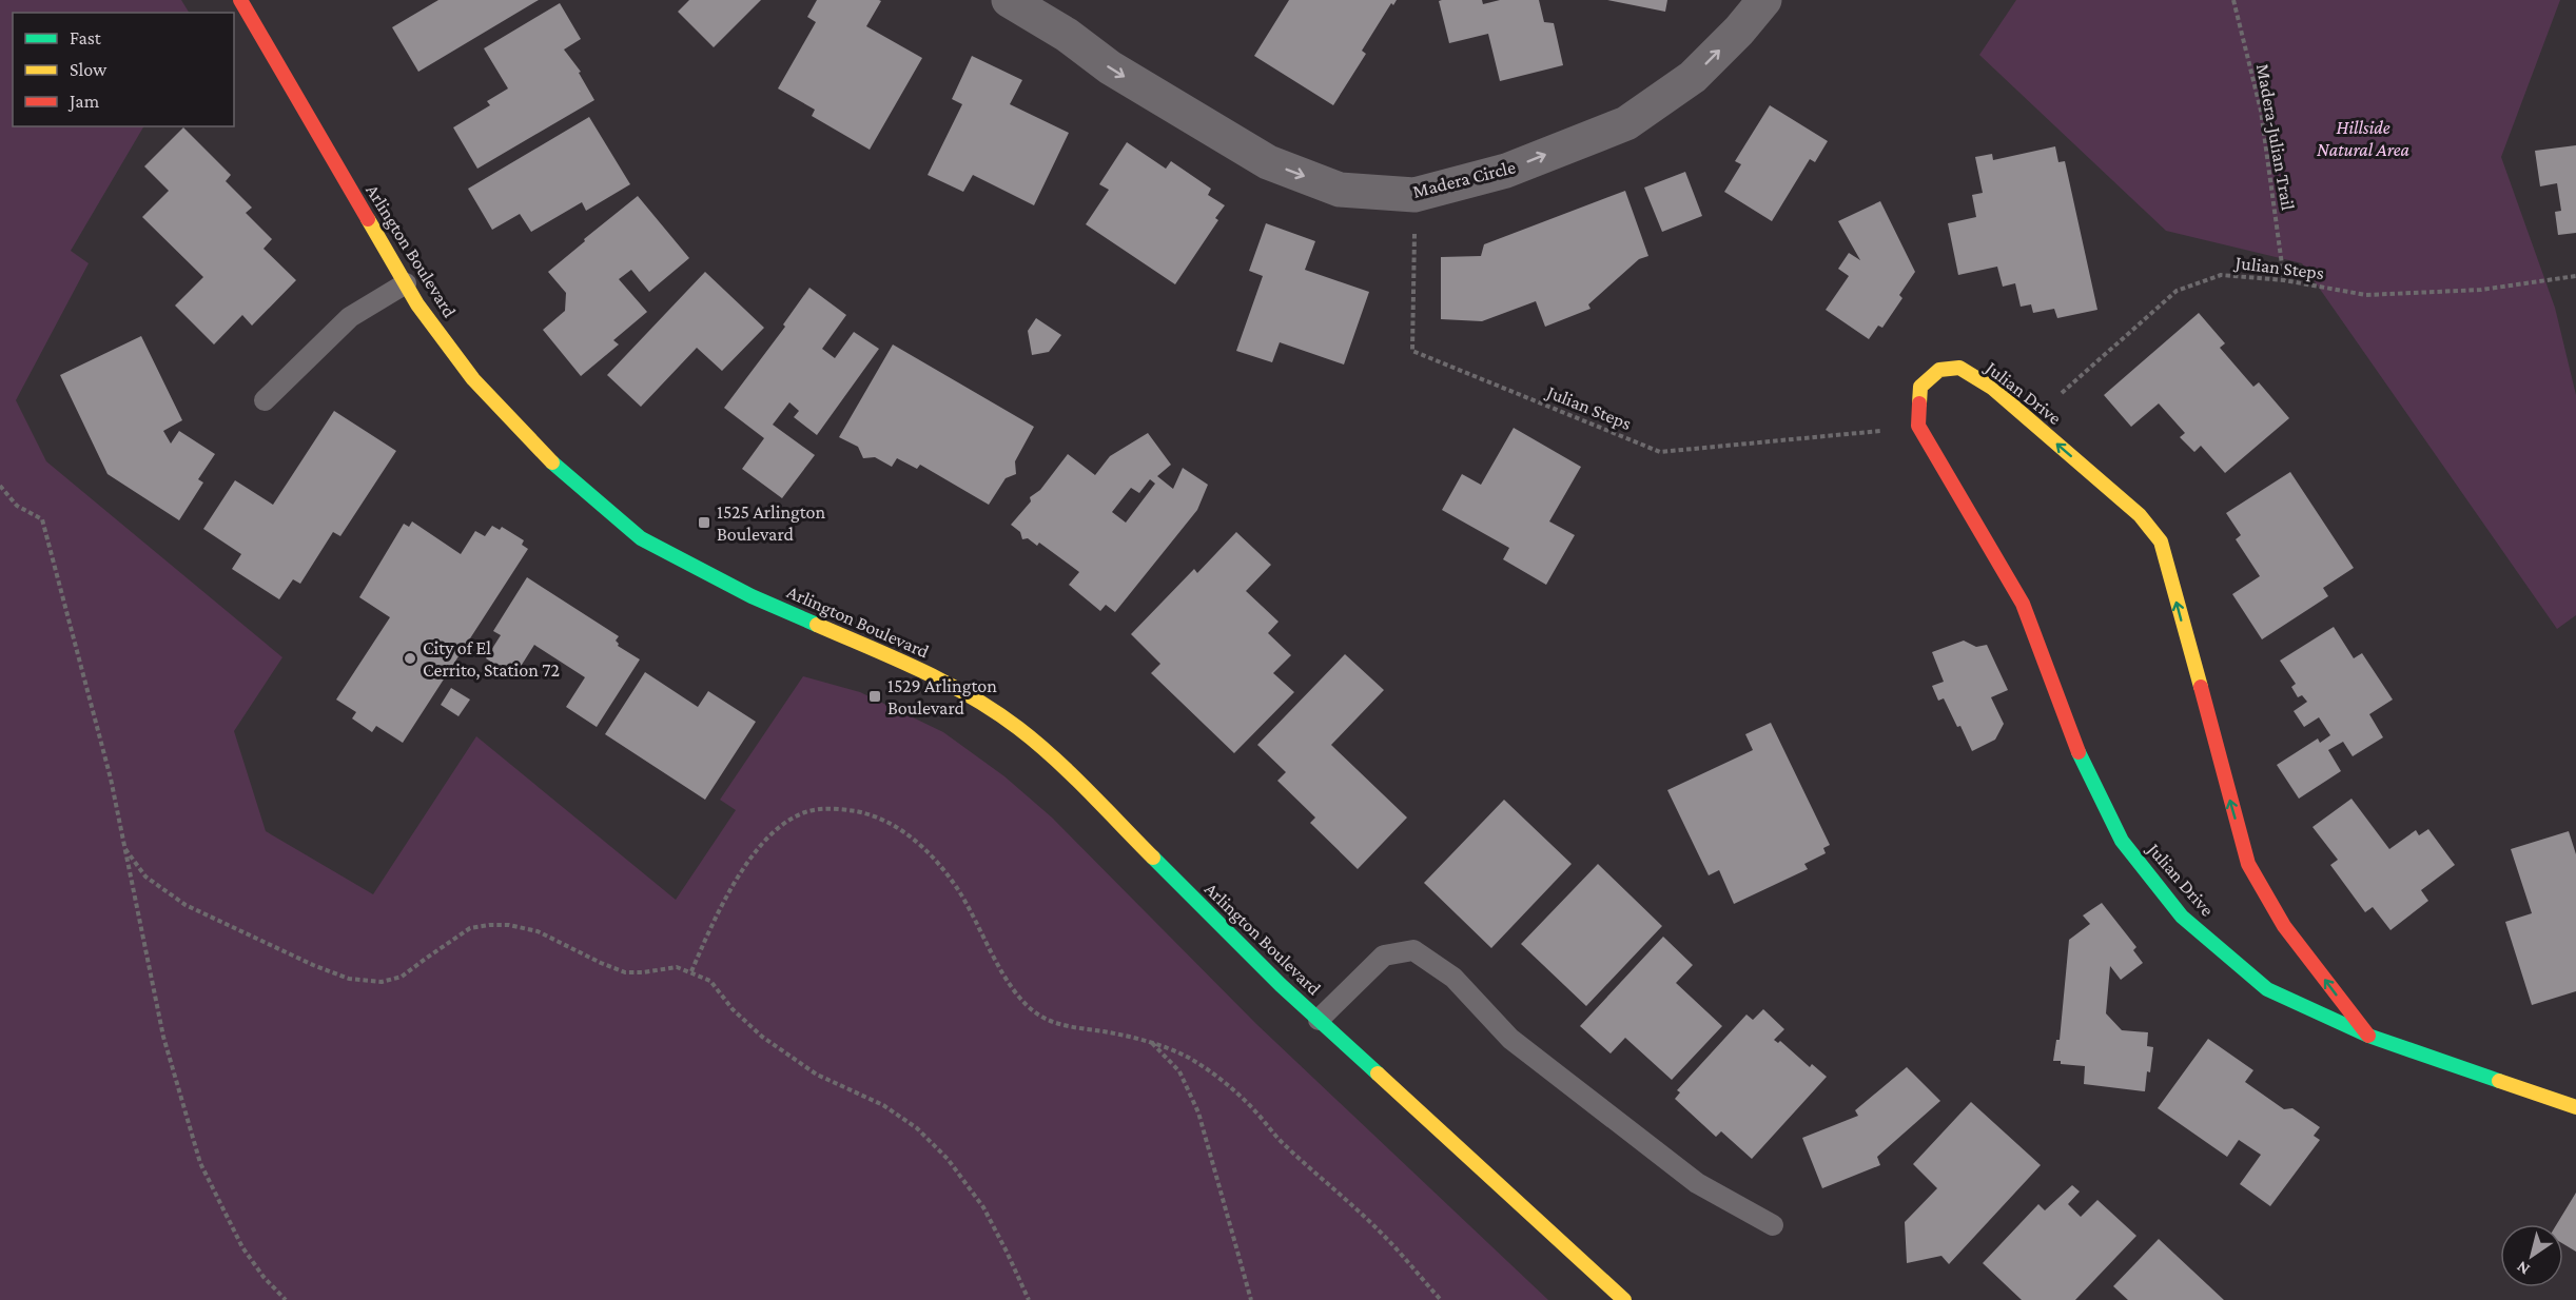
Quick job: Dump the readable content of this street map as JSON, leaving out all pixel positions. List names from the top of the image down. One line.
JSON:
{"streets":{"main road":["Arlington Boulevard","Julian Drive"],"street":["Madera Circle"],"path":["Madera-Julian Trail","Julian Steps"]},"crossings":[["Madera-Julian Trail","Julian Steps"],["Madera Circle","Julian Steps"],["Julian Steps","Julian Drive"]],"one_way":["Madera Circle"],"parks":["Hillside Natural Area"],"places":{"transit":["1525 Arlington Boulevard","1529 Arlington Boulevard"],"other":["City of El Cerrito, Station 72"]},"legend":["Fast","Slow","Jam"],"north":"bottom left"}
